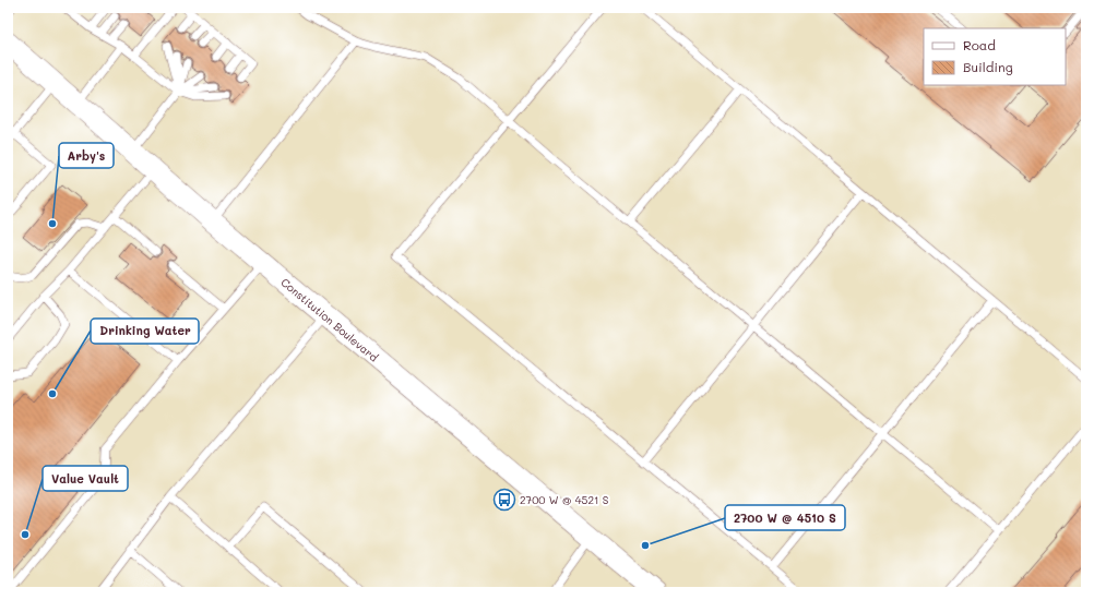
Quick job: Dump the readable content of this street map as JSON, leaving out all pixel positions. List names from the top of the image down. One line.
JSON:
{"streets":{"main road":["Constitution Boulevard"]},"places":{"other":["Arby's","Drinking Water","Value Vault","2700 W @ 4510 S"],"bus stop":["2700 W @ 4521 S"]},"legend":["Road","Building"]}
